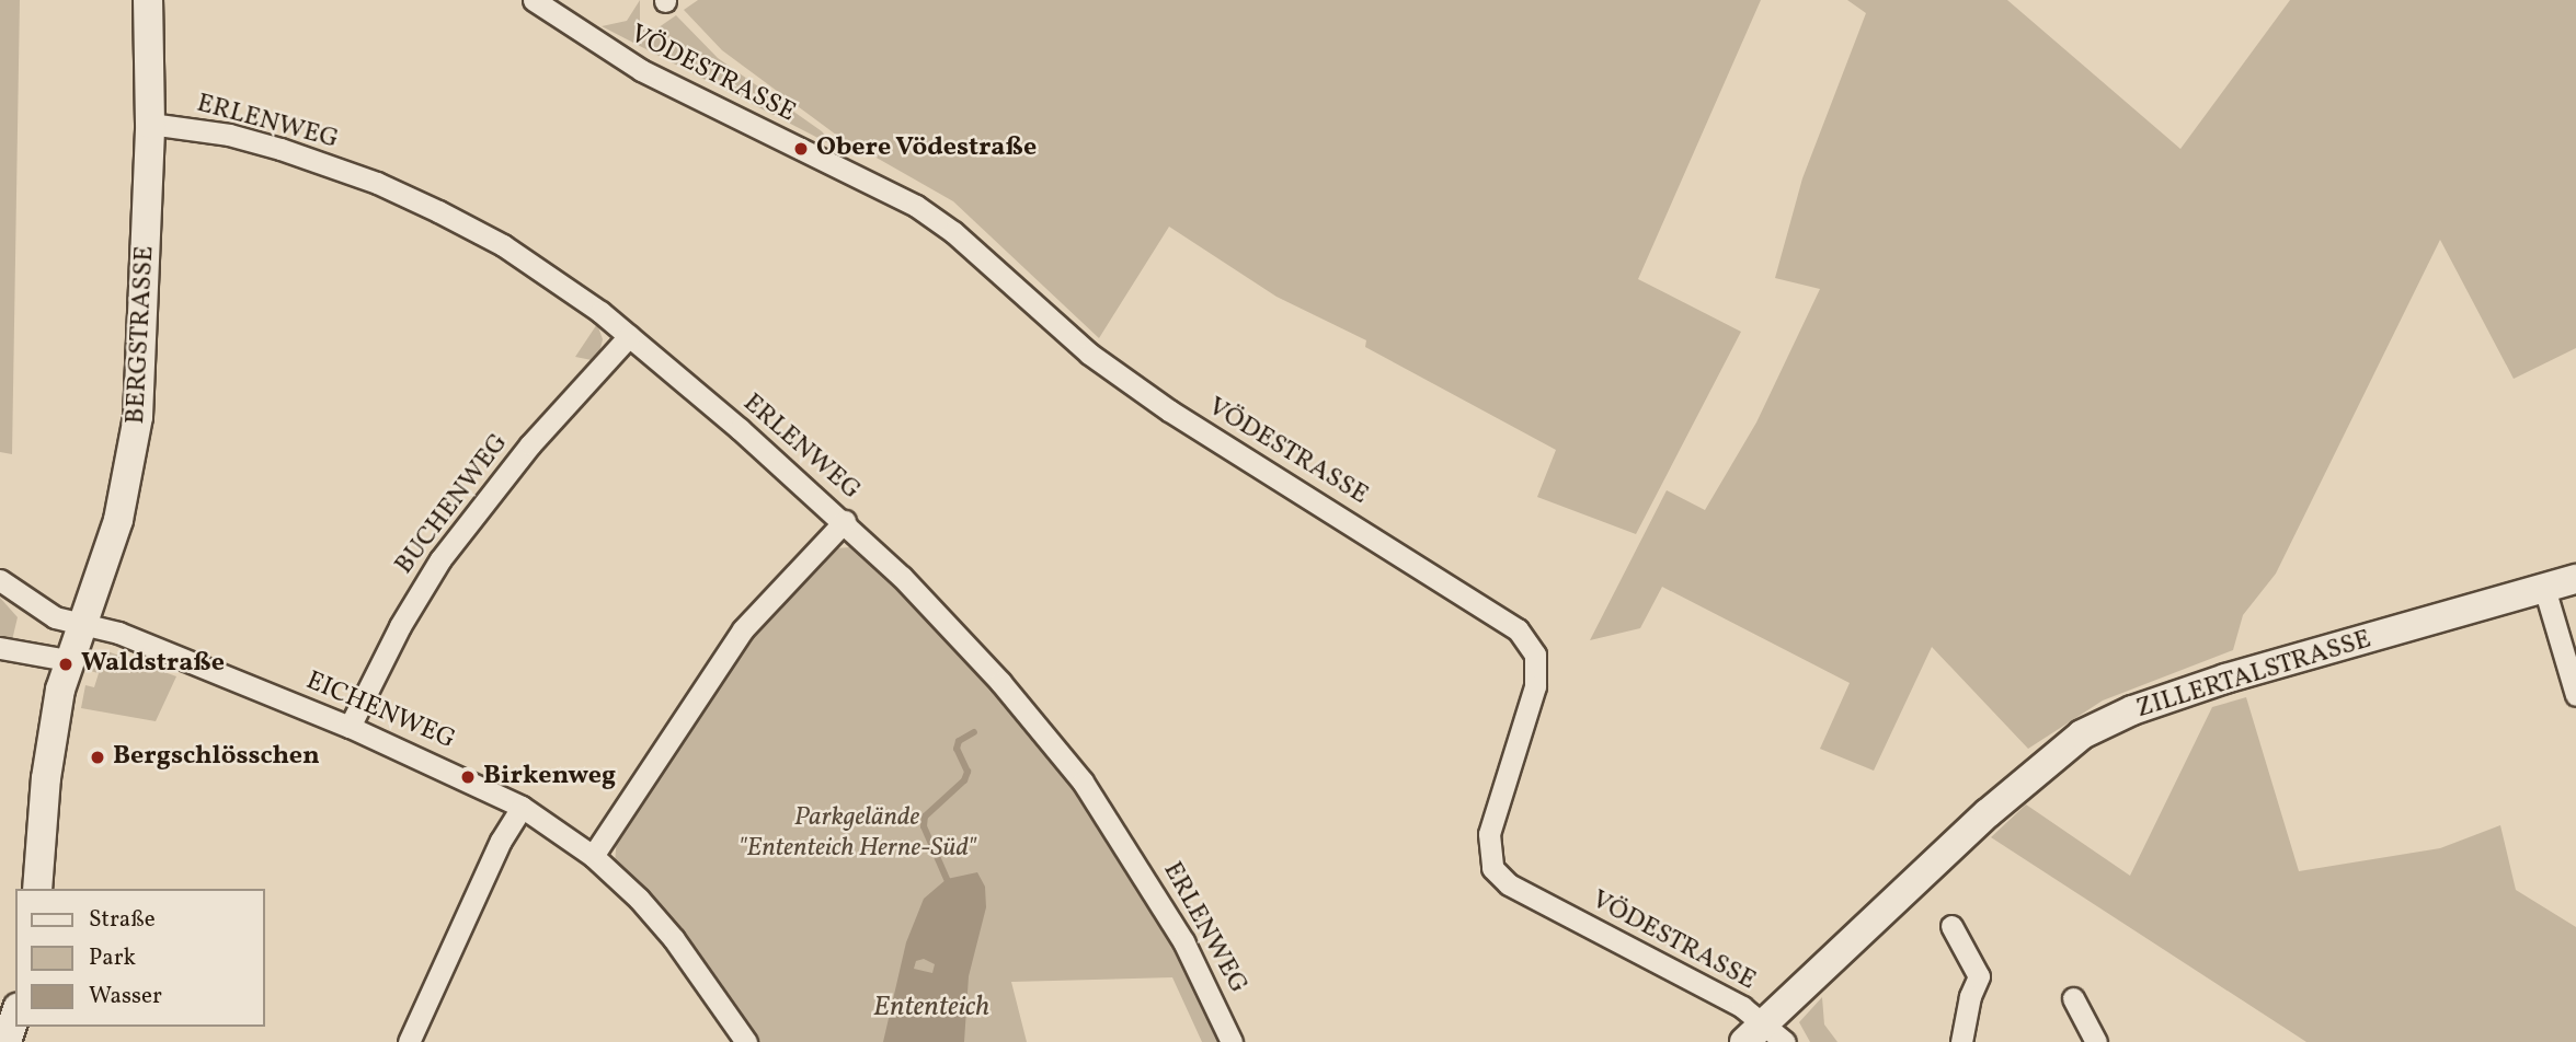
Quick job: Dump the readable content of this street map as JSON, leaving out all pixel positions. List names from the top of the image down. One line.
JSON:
{"streets":{"street":["VÖDESTRASSE","ERLENWEG","BERGSTRASSE","BUCHENWEG","ZILLERTALSTRASSE","EICHENWEG"]},"crossings":[["VÖDESTRASSE","ZILLERTALSTRASSE"],["ERLENWEG","BERGSTRASSE"],["ERLENWEG","BUCHENWEG"],["BERGSTRASSE","EICHENWEG"],["BUCHENWEG","EICHENWEG"]],"water":["Ententeich"],"parks":["Parkgelände \"Ententeich Herne-Süd\""],"places":["Obere Vödestraße","Waldstraße","Bergschlösschen","Birkenweg"],"legend":["Straße","Park","Wasser"]}
